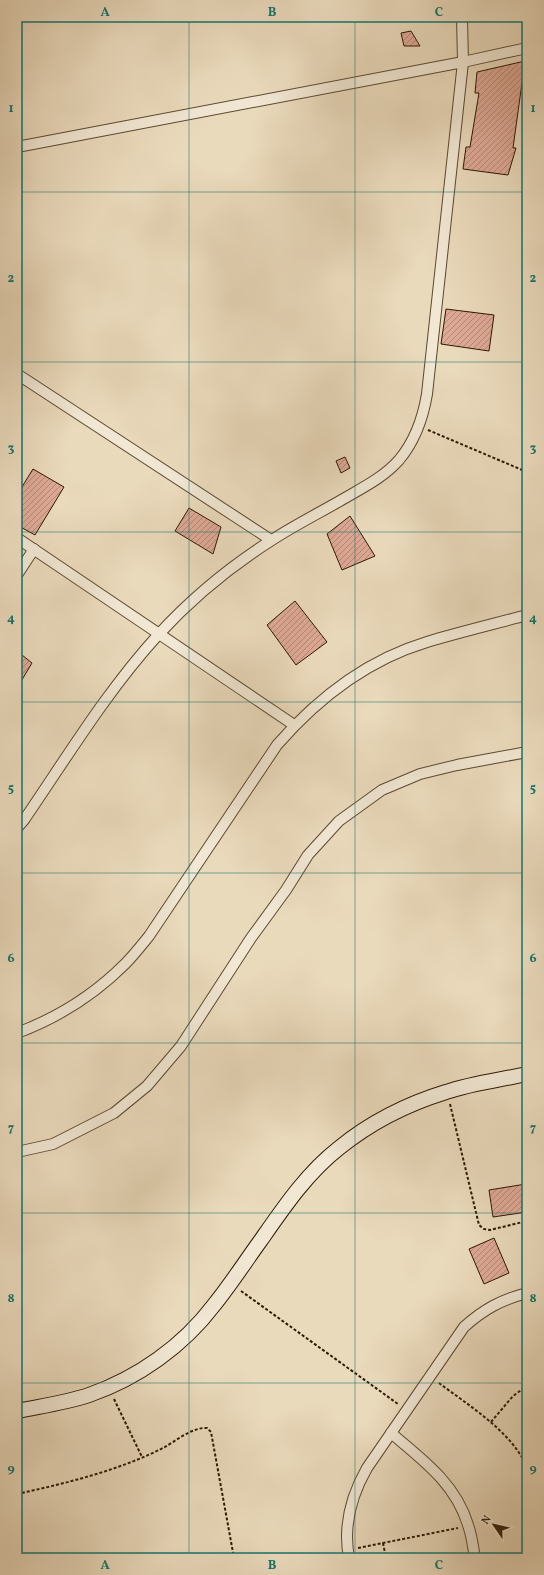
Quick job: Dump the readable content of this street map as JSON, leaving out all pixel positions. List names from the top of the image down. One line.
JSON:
{"north":"top left","grid":{"columns":["A","B","C"],"rows":["1","2","3","4","5","6","7","8","9"]}}
